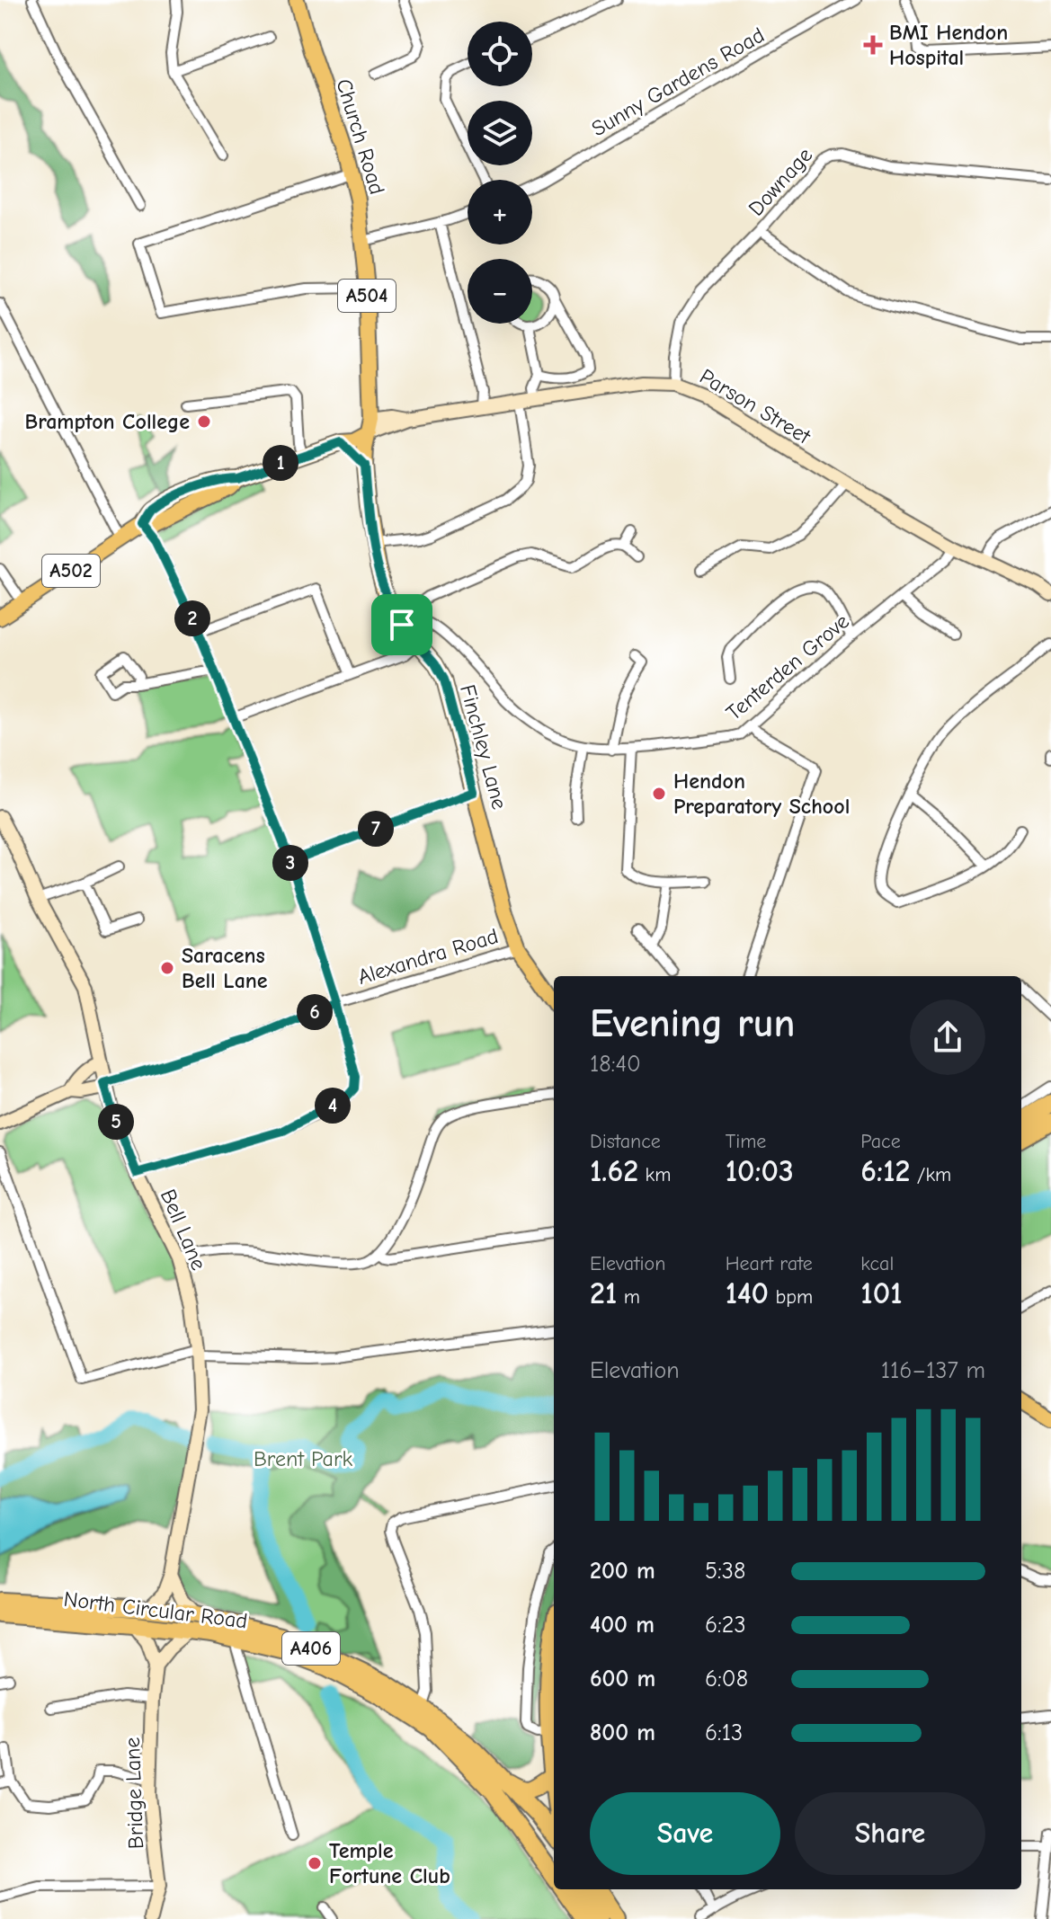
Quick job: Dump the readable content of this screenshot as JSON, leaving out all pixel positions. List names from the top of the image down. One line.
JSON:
{"streets":{"highway":["North Circular Road","A406"],"main road":["Church Road","A504","A502","Finchley Lane"],"street":["Sunny Gardens Road","Downage","Parson Street","Tenterden Grove","Alexandra Road","Bell Lane","Bridge Lane"]},"crossings":[["Church Road","Parson Street"],["Church Road","A502"],["Church Road","Finchley Lane"],["Downage","Parson Street"],["Parson Street","A502"],["Parson Street","Tenterden Grove"],["Parson Street","Finchley Lane"],["A502","Finchley Lane"],["Tenterden Grove","Finchley Lane"],["Finchley Lane","Alexandra Road"],["Alexandra Road","Bell Lane"]],"parks":["Brent Park"],"places":{"health":["BMI Hendon Hospital"],"other":["Brampton College","Hendon Preparatory School","Saracens Bell Lane","Temple Fortune Club"]},"page":{"map_buttons":["+","−"],"pins":["1","2","7","3","6","4","5"],"heading":["Evening run","18:40"],"stats":[["Distance","1.62 km"],["Time","10:03"],["Pace","6:12 /km"],["Elevation","21 m"],["Heart rate","140 bpm"],["kcal","101"]],"chart":["Elevation","116–137 m"],"list":[{"name":"200 m","note":"5:38"},{"name":"400 m","note":"6:23"},{"name":"600 m","note":"6:08"},{"name":"800 m","note":"6:13"}],"buttons":["Save","Share"]}}
